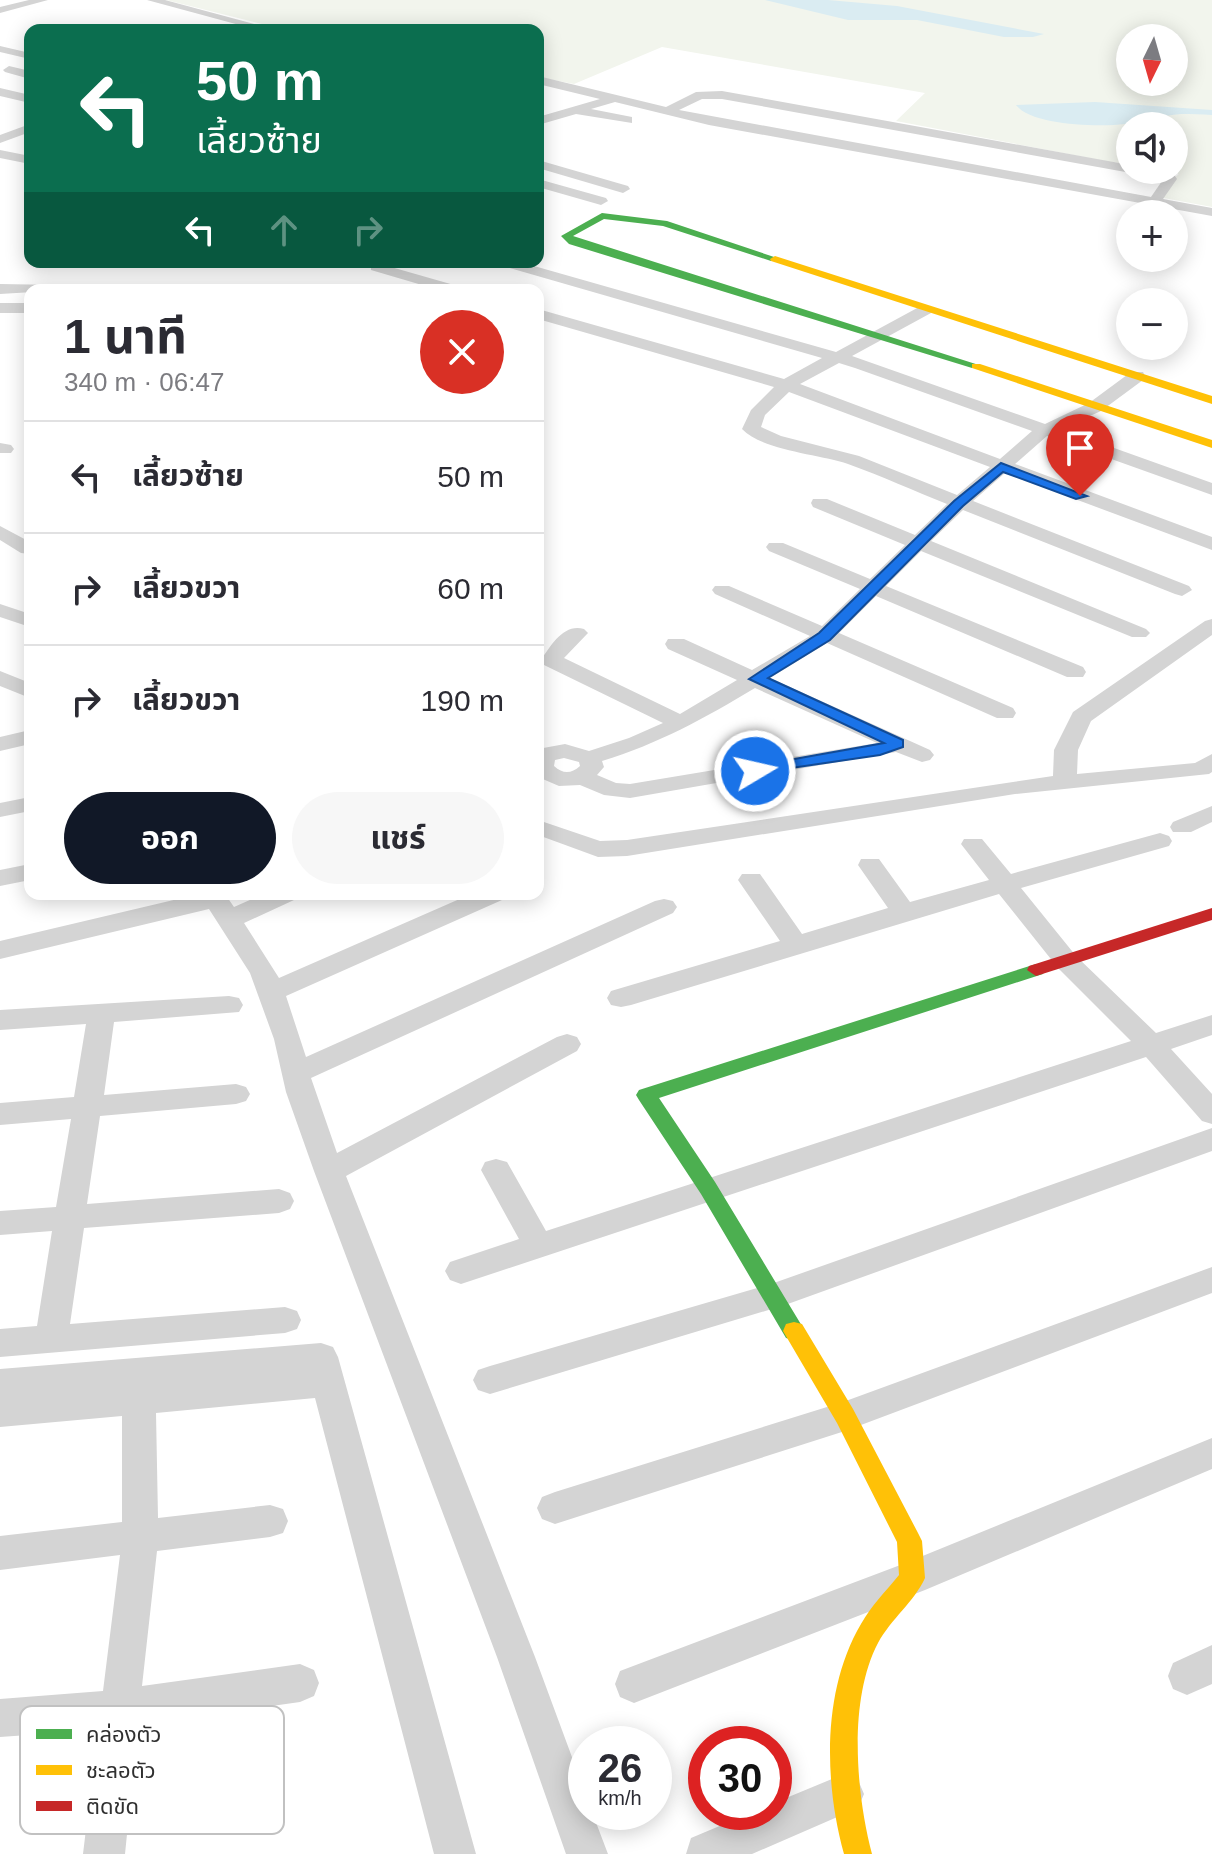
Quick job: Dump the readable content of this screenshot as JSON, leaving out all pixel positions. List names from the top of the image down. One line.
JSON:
{"legend":["คล่องตัว","ชะลอตัว","ติดขัด"],"north":"bottom","page":{"map_buttons":["+","−"],"turn":["50 m","เลี้ยวซ้าย"],"heading":["1 นาที","340 m · 06:47"],"list":[{"name":"เลี้ยวซ้าย","value":"50 m"},{"name":"เลี้ยวขวา","value":"60 m"},{"name":"เลี้ยวขวา","value":"190 m"}],"buttons":["ออก","แชร์"],"speed":"26 km/h","limit":"30"}}
